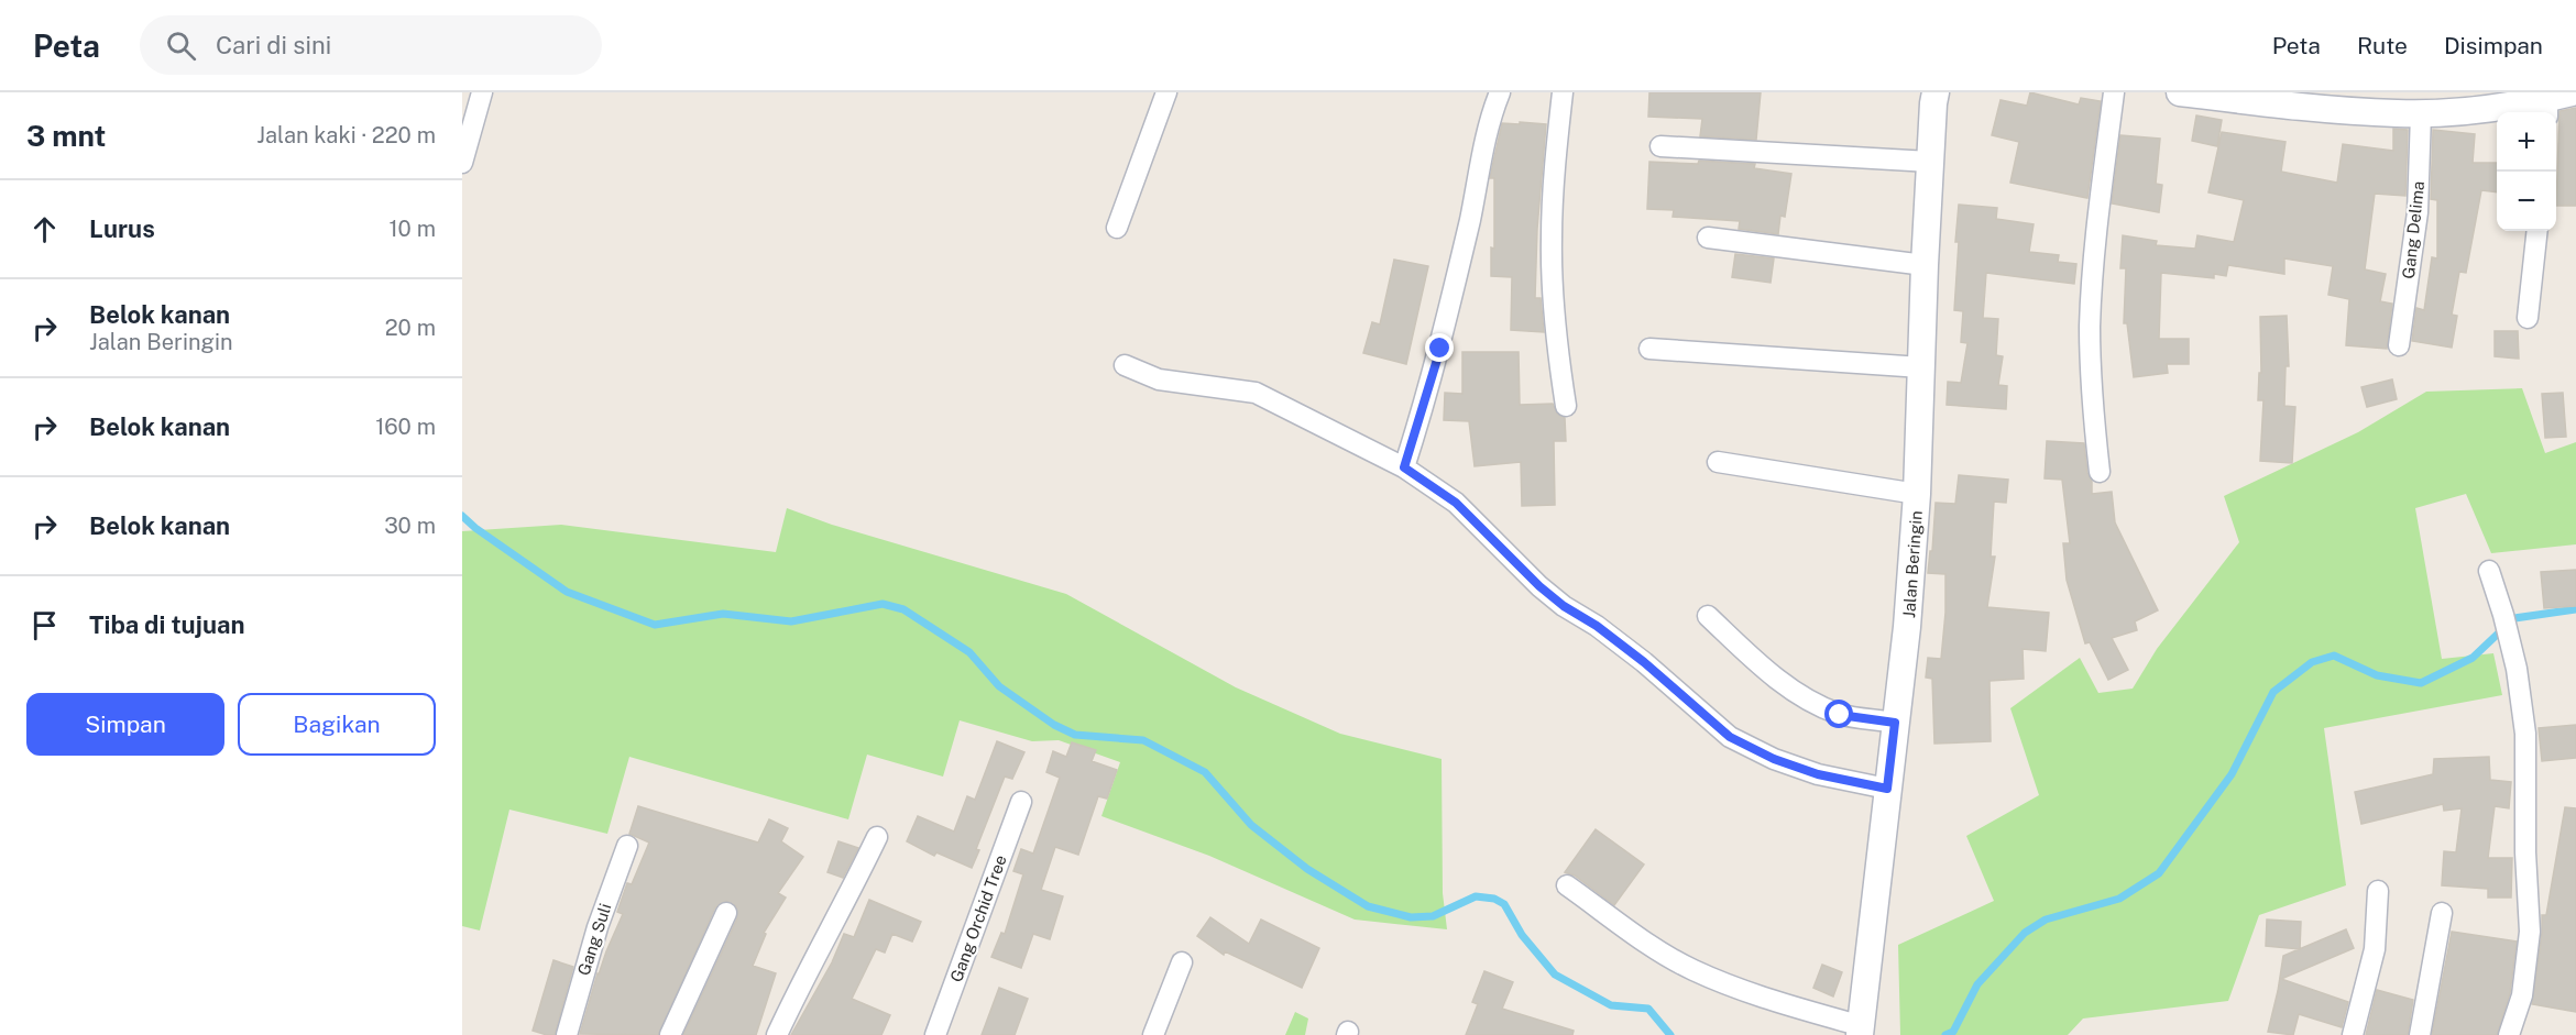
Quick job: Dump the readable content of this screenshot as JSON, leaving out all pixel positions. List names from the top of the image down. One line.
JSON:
{"streets":{"street":["Gang Delima","Jalan Beringin","Gang Orchid Tree","Gang Suli"]},"page":{"header":"Peta","search":"Cari di sini","nav":["Peta","Rute","Disimpan"],"heading":["3 mnt","Jalan kaki · 220 m"],"map_buttons":["+","−"],"list":[["Lurus","10 m"],["Belok kanan","Jalan Beringin","20 m"],["Belok kanan","160 m"],["Belok kanan","30 m"],"Tiba di tujuan"],"buttons":["Simpan","Bagikan"]}}
